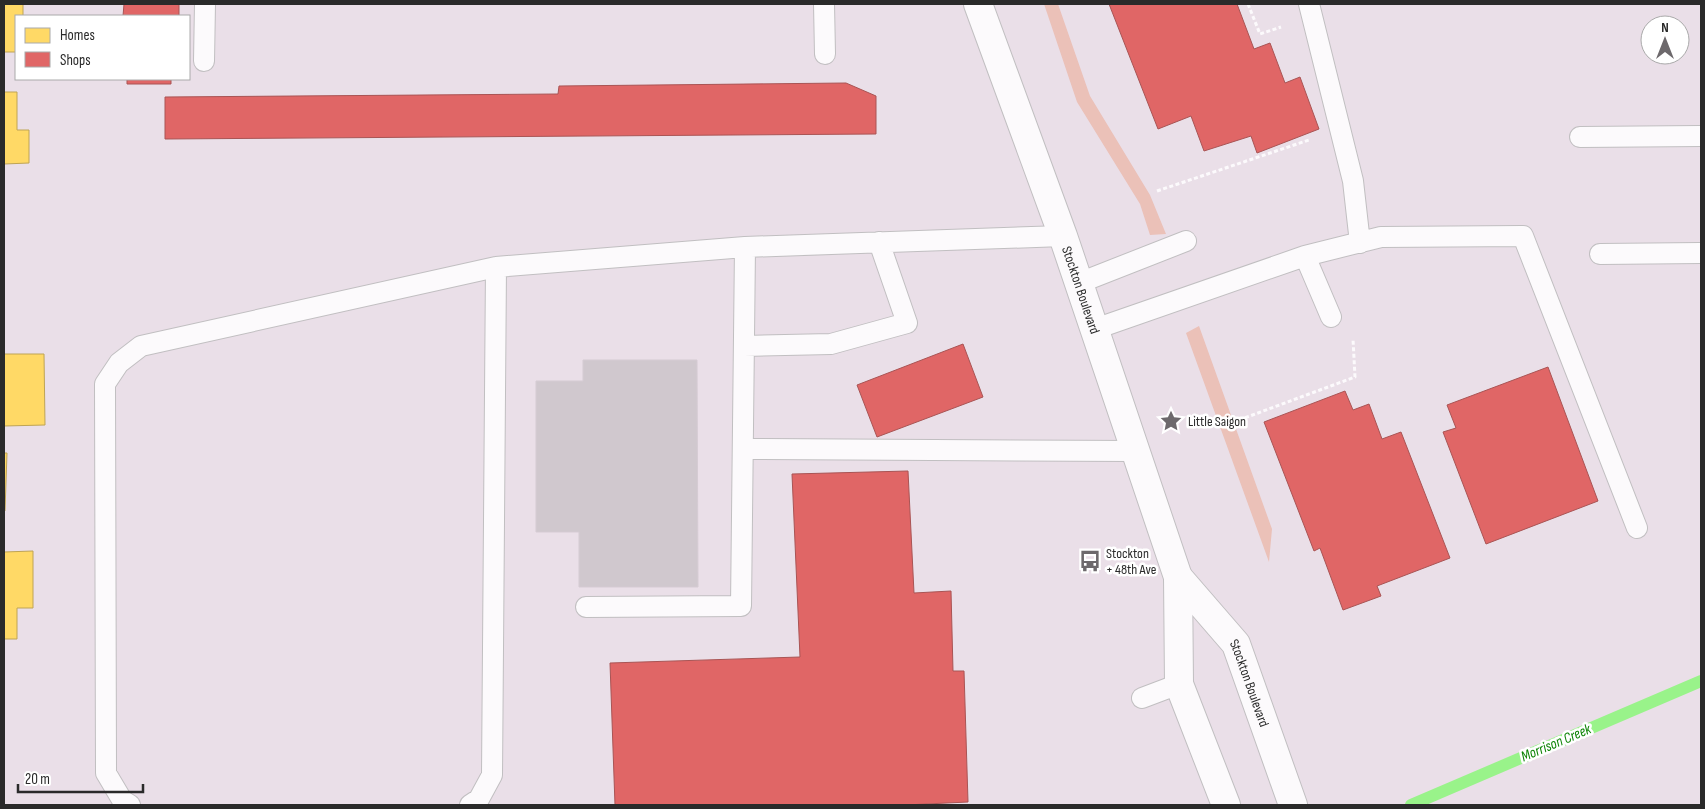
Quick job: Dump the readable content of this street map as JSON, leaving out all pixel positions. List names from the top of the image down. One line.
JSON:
{"streets":{"main road":["Stockton Boulevard"]},"water":["Morrison Creek"],"places":{"place":["Little Saigon"],"bus stop":["Stockton + 48th Ave"]},"legend":["Homes","Shops"],"scale_bar":"20 m","north":"top"}
